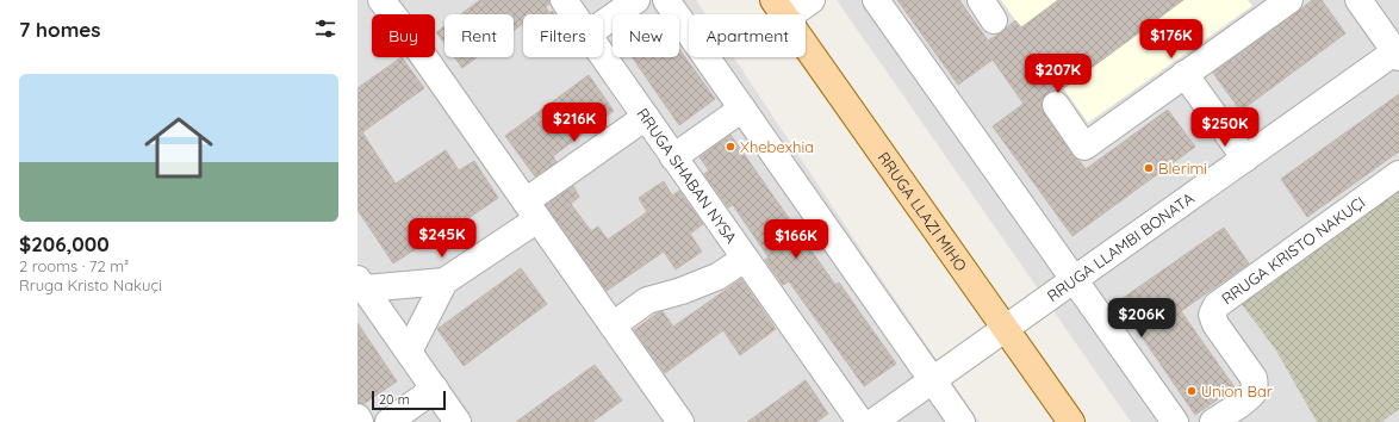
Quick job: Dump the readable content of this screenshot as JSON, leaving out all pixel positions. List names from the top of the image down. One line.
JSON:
{"streets":{"main road":["RRUGA LLAZI MIHO"],"street":["RRUGA SHABAN NYSA","RRUGA LLAMBI BONATA","RRUGA KRISTO NAKUÇI"]},"crossings":[["RRUGA LLAZI MIHO","RRUGA LLAMBI BONATA"]],"places":["Xhebexhia","Blerimi","Union Bar"],"scale_bar":"20 m","page":{"heading":"7 homes","chip":["Buy","Rent","Filters","New","Apartment"],"price":["$176K","$207K","$216K","$250K","$245K","$166K","$206K"],"list":[{"name":"$206,000","note":"2 rooms · 72 m² · Rruga Kristo Nakuçi"}],"scale":"20 m"}}
